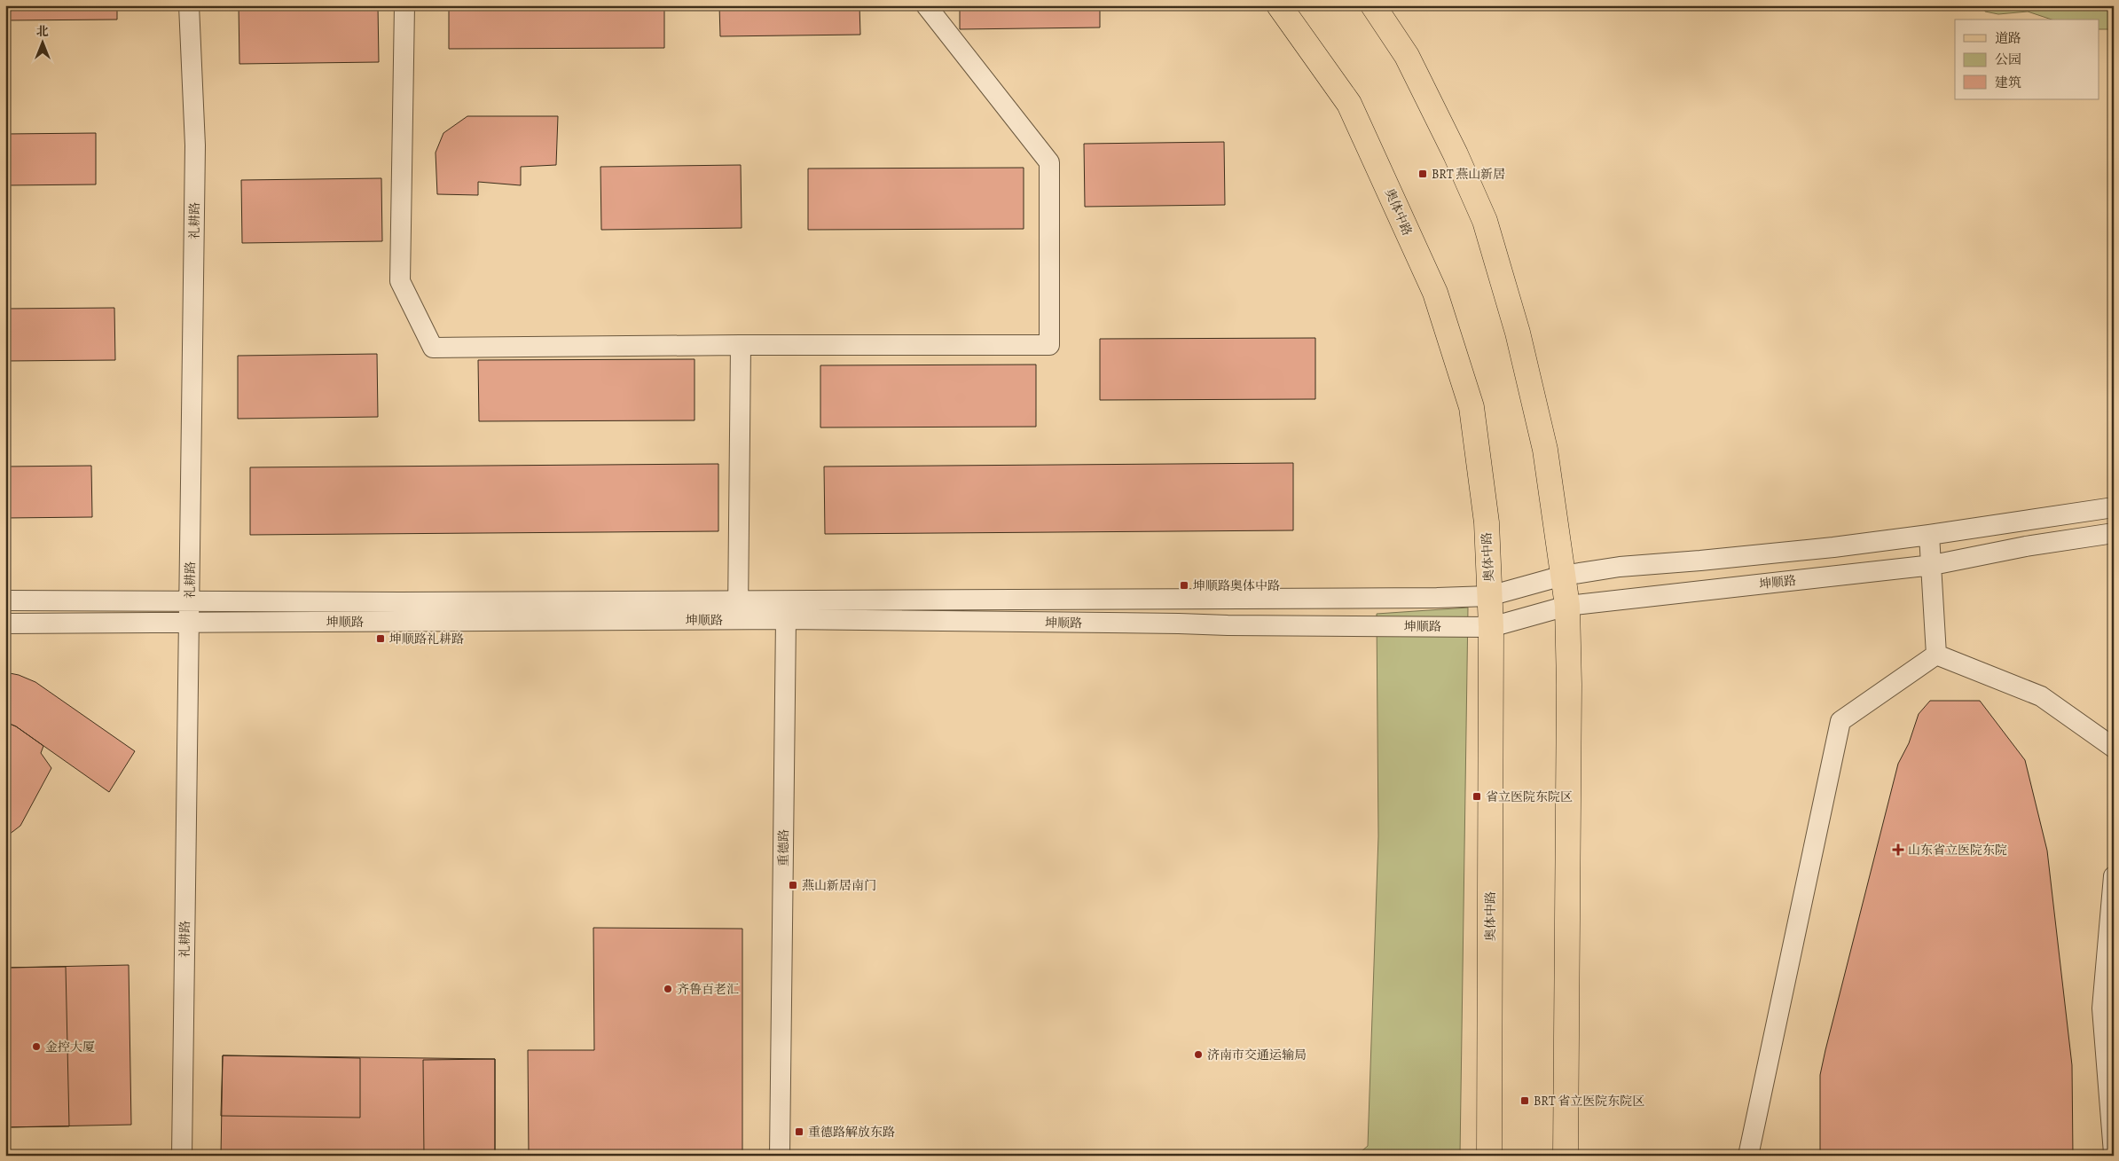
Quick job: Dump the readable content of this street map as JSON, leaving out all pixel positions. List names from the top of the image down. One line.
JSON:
{"streets":{"main road":["奥体中路"],"street":["礼耕路","坤顺路","重德路"]},"crossings":[["奥体中路","坤顺路"],["礼耕路","坤顺路"],["坤顺路","重德路"]],"places":{"transit":["BRT 燕山新居","坤顺路奥体中路","坤顺路礼耕路","省立医院东院区","燕山新居南门","BRT 省立医院东院区","重德路解放东路"],"health":["山东省立医院东院"],"other":["齐鲁百老汇","金控大厦","济南市交通运输局"]},"legend":["道路","公园","建筑"],"north":"top"}
